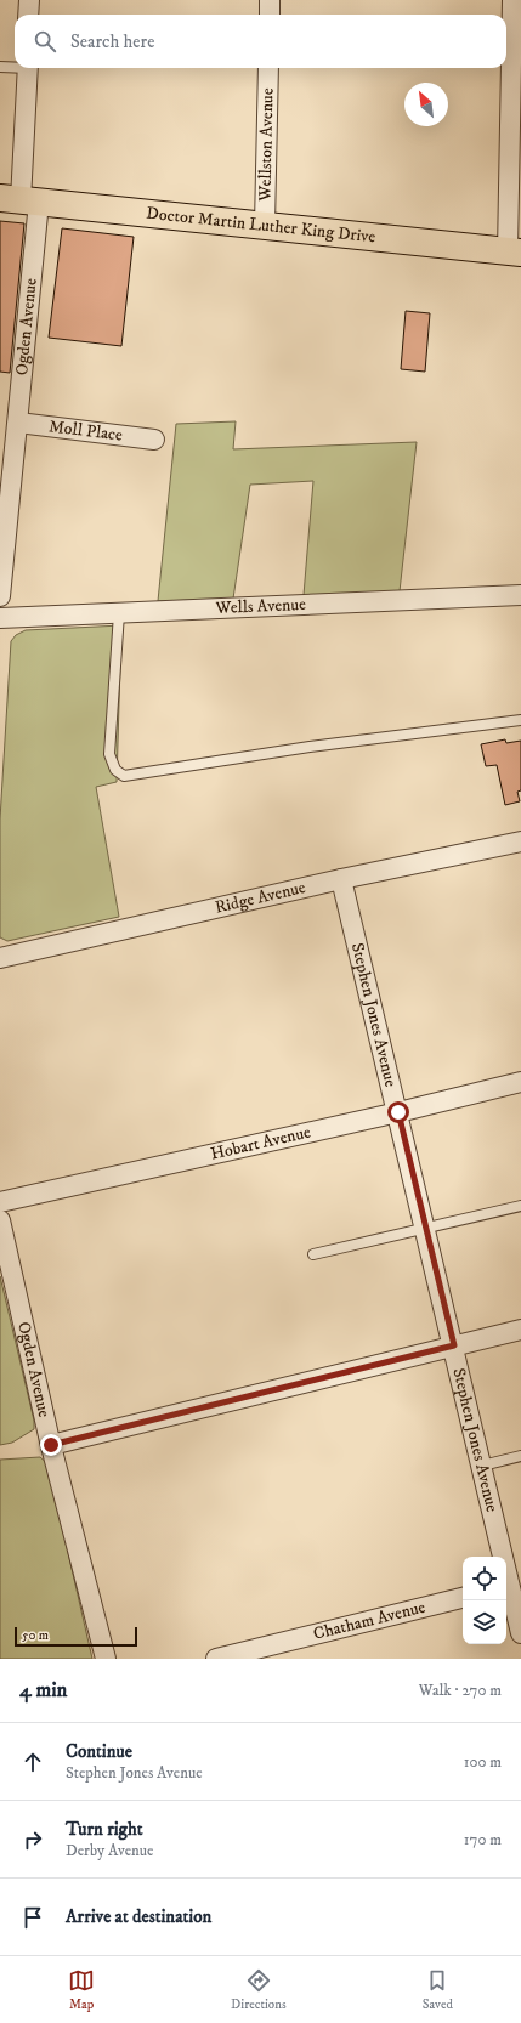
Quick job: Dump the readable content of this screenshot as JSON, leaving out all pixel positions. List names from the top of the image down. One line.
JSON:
{"streets":{"main road":["Doctor Martin Luther King Drive"],"street":["Wellston Avenue","Ogden Avenue","Moll Place","Wells Avenue","Ridge Avenue","Stephen Jones Avenue","Hobart Avenue","Chatham Avenue"]},"crossings":[["Wellston Avenue","Doctor Martin Luther King Drive"],["Doctor Martin Luther King Drive","Ogden Avenue"],["Ogden Avenue","Moll Place"],["Ridge Avenue","Stephen Jones Avenue"],["Stephen Jones Avenue","Hobart Avenue"]],"scale_bar":"50 m","north":"top left","page":{"search":"Search here","scale":"50 m","heading":["4 min","Walk · 270 m"],"list":[["Continue","Stephen Jones Avenue","100 m"],["Turn right","Derby Avenue","170 m"],"Arrive at destination"],"nav":["Map","Directions","Saved"]}}
